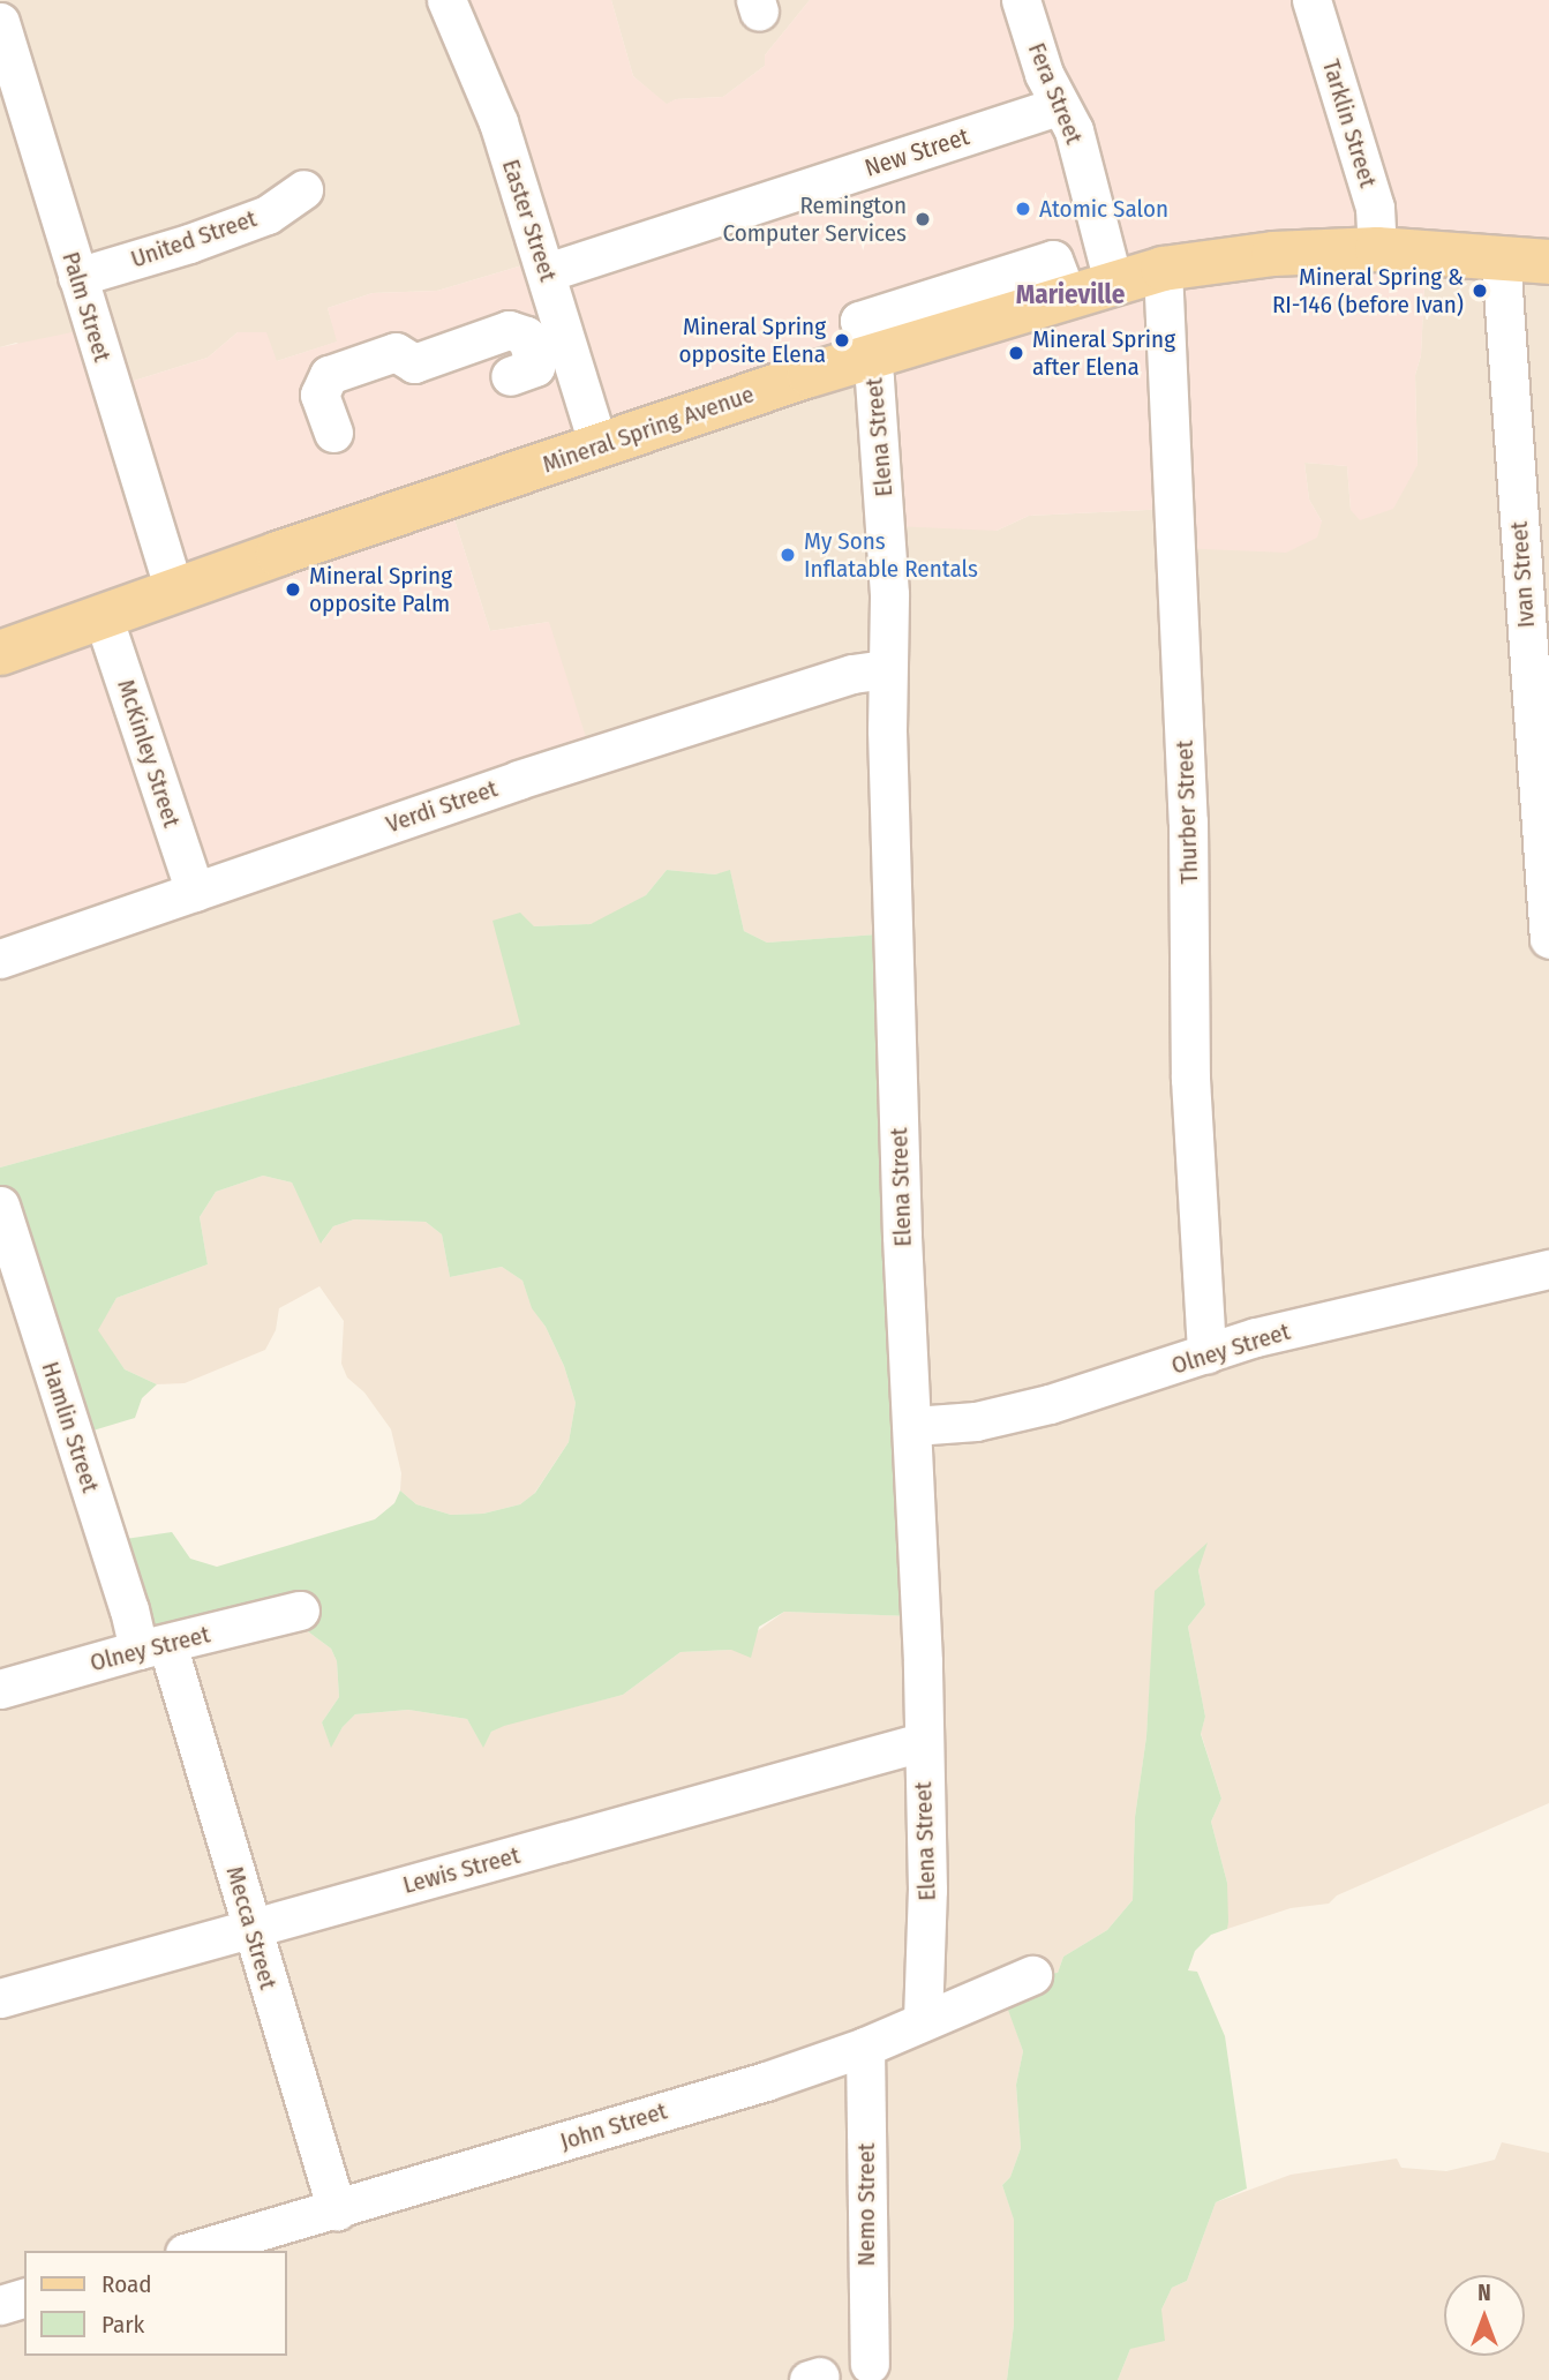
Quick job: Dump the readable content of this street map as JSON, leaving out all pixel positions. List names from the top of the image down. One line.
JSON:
{"streets":{"main road":["Mineral Spring Avenue"],"street":["Fera Street","Tarklin Street","New Street","Easter Street","United Street","Palm Street","Elena Street","Ivan Street","McKinley Street","Verdi Street","Thurber Street","Olney Street","Hamlin Street","Lewis Street","Mecca Street","John Street","Nemo Street"]},"crossings":[["Fera Street","New Street"],["Fera Street","Mineral Spring Avenue"],["Tarklin Street","Mineral Spring Avenue"],["New Street","Easter Street"],["Easter Street","Mineral Spring Avenue"],["United Street","Palm Street"],["Palm Street","Mineral Spring Avenue"],["Mineral Spring Avenue","Elena Street"],["Mineral Spring Avenue","Ivan Street"],["Mineral Spring Avenue","McKinley Street"],["Mineral Spring Avenue","Thurber Street"],["Elena Street","Verdi Street"],["Elena Street","Olney Street"],["Elena Street","Lewis Street"],["Elena Street","John Street"],["McKinley Street","Verdi Street"],["Thurber Street","Olney Street"],["Olney Street","Hamlin Street"],["Olney Street","Mecca Street"],["Hamlin Street","Mecca Street"],["Lewis Street","Mecca Street"],["Mecca Street","John Street"],["John Street","Nemo Street"]],"districts":["Marieville"],"places":["Atomic Salon","Remington Computer Services","Mineral Spring & RI-146 (before Ivan)","Mineral Spring opposite Elena","Mineral Spring after Elena","My Sons Inflatable Rentals","Mineral Spring opposite Palm"],"legend":["Road","Park"],"north":"top"}
